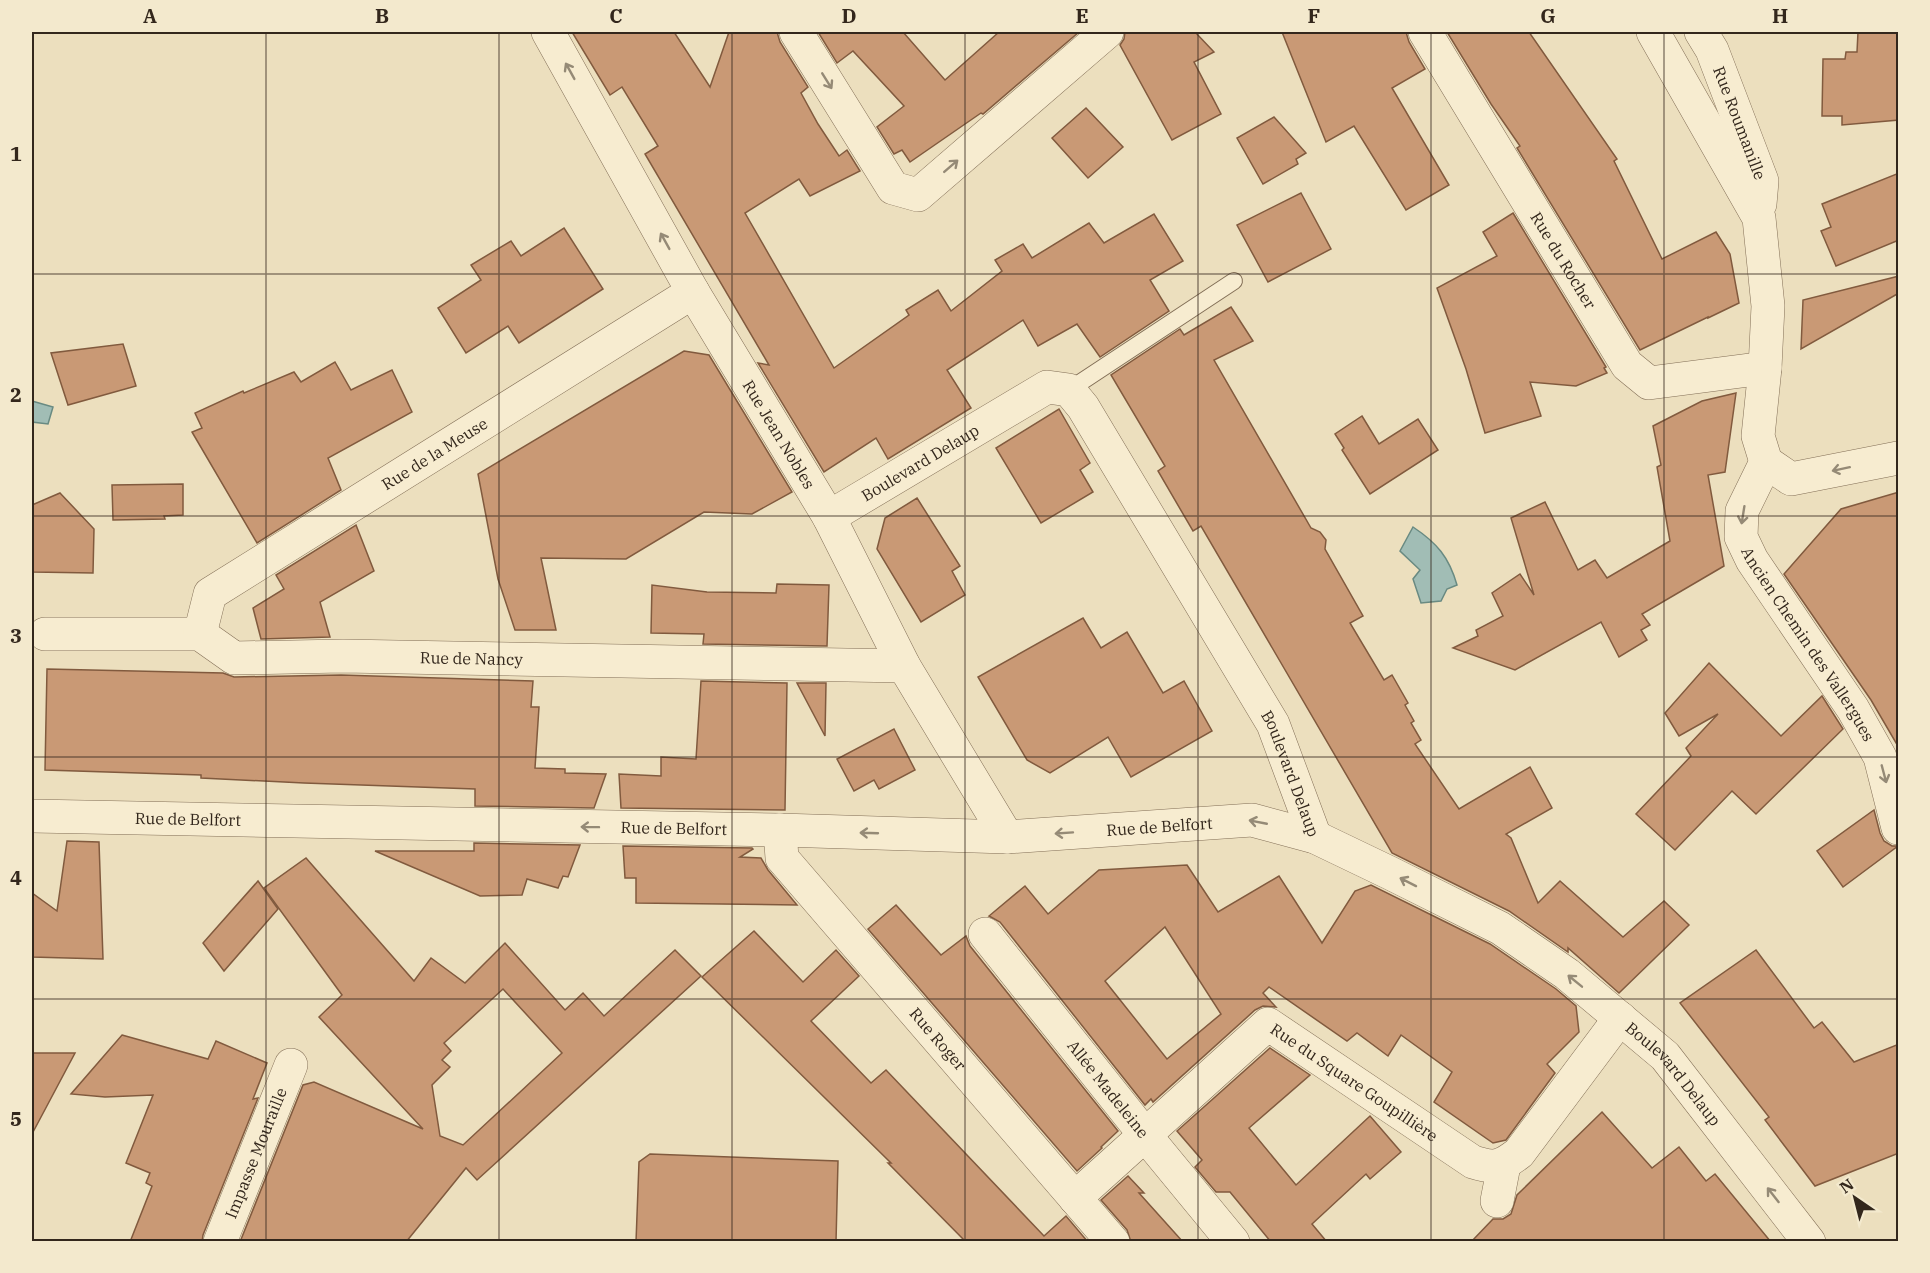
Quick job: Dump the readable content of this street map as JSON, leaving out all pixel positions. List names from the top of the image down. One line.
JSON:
{"streets":{"street":["Rue Roumanille","Rue du Rocher","Rue Jean Nobles","Rue de la Meuse","Boulevard Delaup","Ancien Chemin des Vallergues","Rue de Nancy","Rue de Belfort","Rue Roger","Rue du Square Goupillière","Allée Madeleine","Impasse Mouraille"]},"crossings":[["Rue Roumanille","Rue du Rocher"],["Rue Roumanille","Ancien Chemin des Vallergues"],["Rue Jean Nobles","Rue de la Meuse"],["Rue Jean Nobles","Boulevard Delaup"],["Rue Jean Nobles","Rue de Nancy"],["Rue Jean Nobles","Rue de Belfort"],["Rue de la Meuse","Rue de Nancy"],["Boulevard Delaup","Rue de Belfort"],["Rue de Belfort","Rue Roger"],["Rue Roger","Rue du Square Goupillière"],["Rue du Square Goupillière","Allée Madeleine"]],"one_way":["Boulevard Delaup","Ancien Chemin des Vallergues","Rue de Belfort"],"north":"top left","grid":{"columns":["A","B","C","D","E","F","G","H"],"rows":["1","2","3","4","5"]}}
